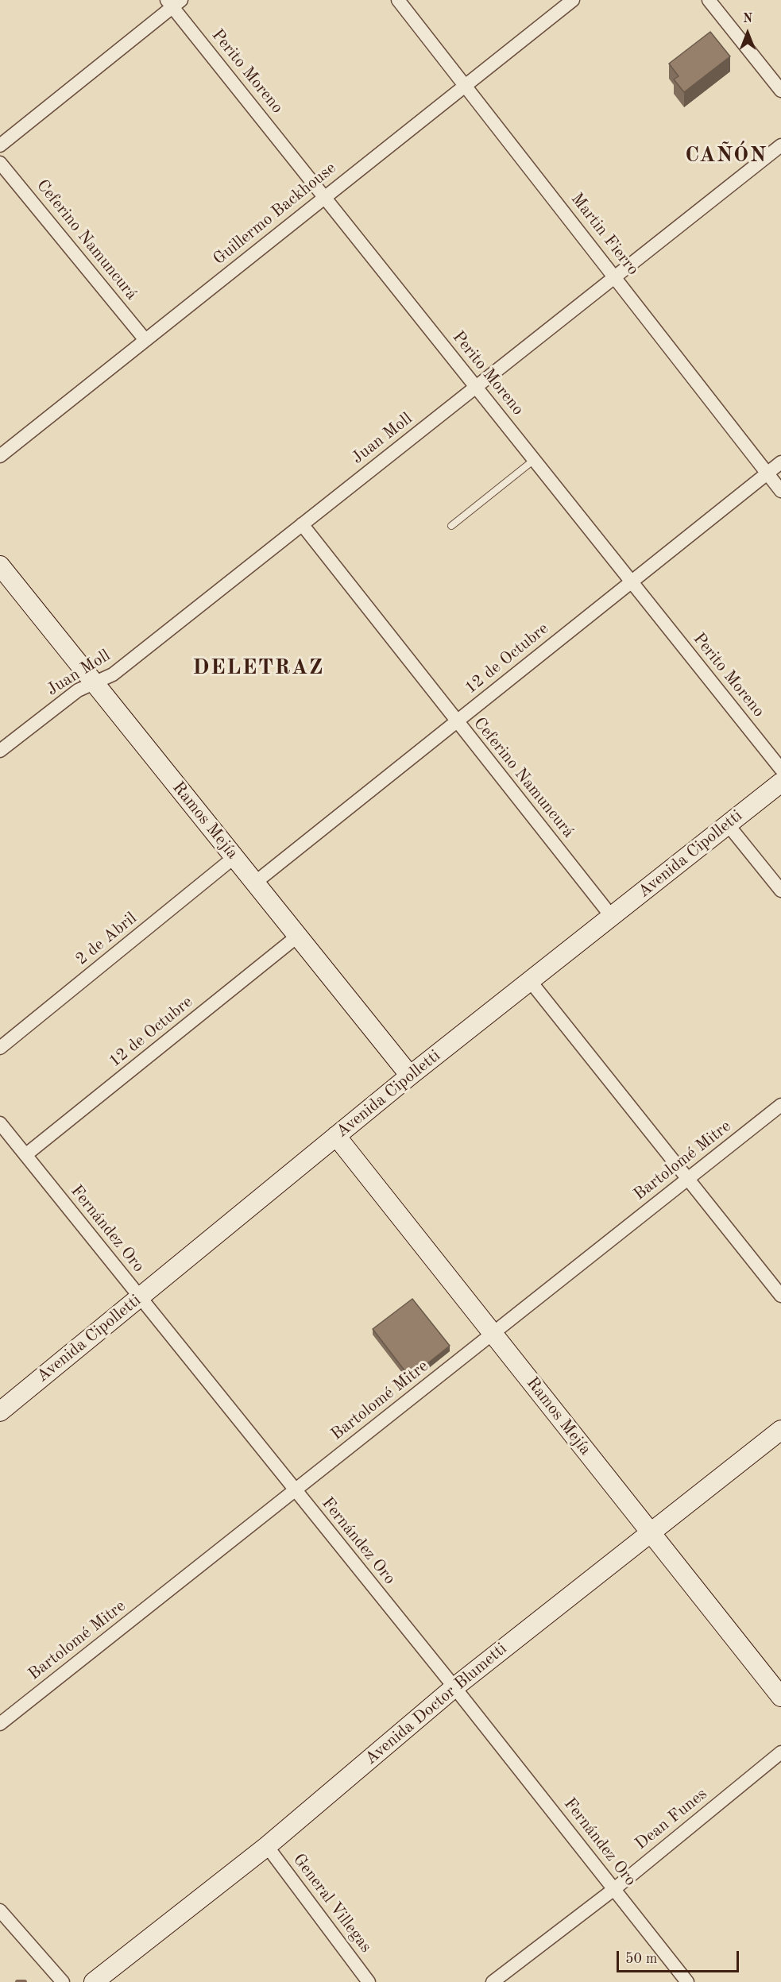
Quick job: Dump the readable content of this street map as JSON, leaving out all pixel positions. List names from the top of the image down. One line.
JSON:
{"streets":{"street":["Perito Moreno","Guillermo Backhouse","Martin Fierro","Ceferino Namuncurá","Juan Moll","12 de Octubre","Ramos Mejía","Avenida Cipolletti","2 de Abril","Bartolomé Mitre","Fernández Oro","Avenida Doctor Blumetti","Dean Funes","General Villegas"]},"crossings":[["Perito Moreno","Guillermo Backhouse"],["Perito Moreno","Juan Moll"],["Perito Moreno","12 de Octubre"],["Guillermo Backhouse","Martin Fierro"],["Guillermo Backhouse","Ceferino Namuncurá"],["Martin Fierro","Juan Moll"],["Martin Fierro","12 de Octubre"],["Ceferino Namuncurá","Juan Moll"],["Ceferino Namuncurá","12 de Octubre"],["Ceferino Namuncurá","Avenida Cipolletti"],["Juan Moll","Ramos Mejía"],["12 de Octubre","Ramos Mejía"],["12 de Octubre","Fernández Oro"],["Ramos Mejía","Avenida Cipolletti"],["Ramos Mejía","2 de Abril"],["Ramos Mejía","Bartolomé Mitre"],["Ramos Mejía","Avenida Doctor Blumetti"],["Avenida Cipolletti","Fernández Oro"],["Bartolomé Mitre","Fernández Oro"],["Fernández Oro","Avenida Doctor Blumetti"],["Fernández Oro","Dean Funes"],["Avenida Doctor Blumetti","General Villegas"]],"districts":["CAÑÓN","DELETRAZ"],"scale_bar":"50 m","north":"top"}
